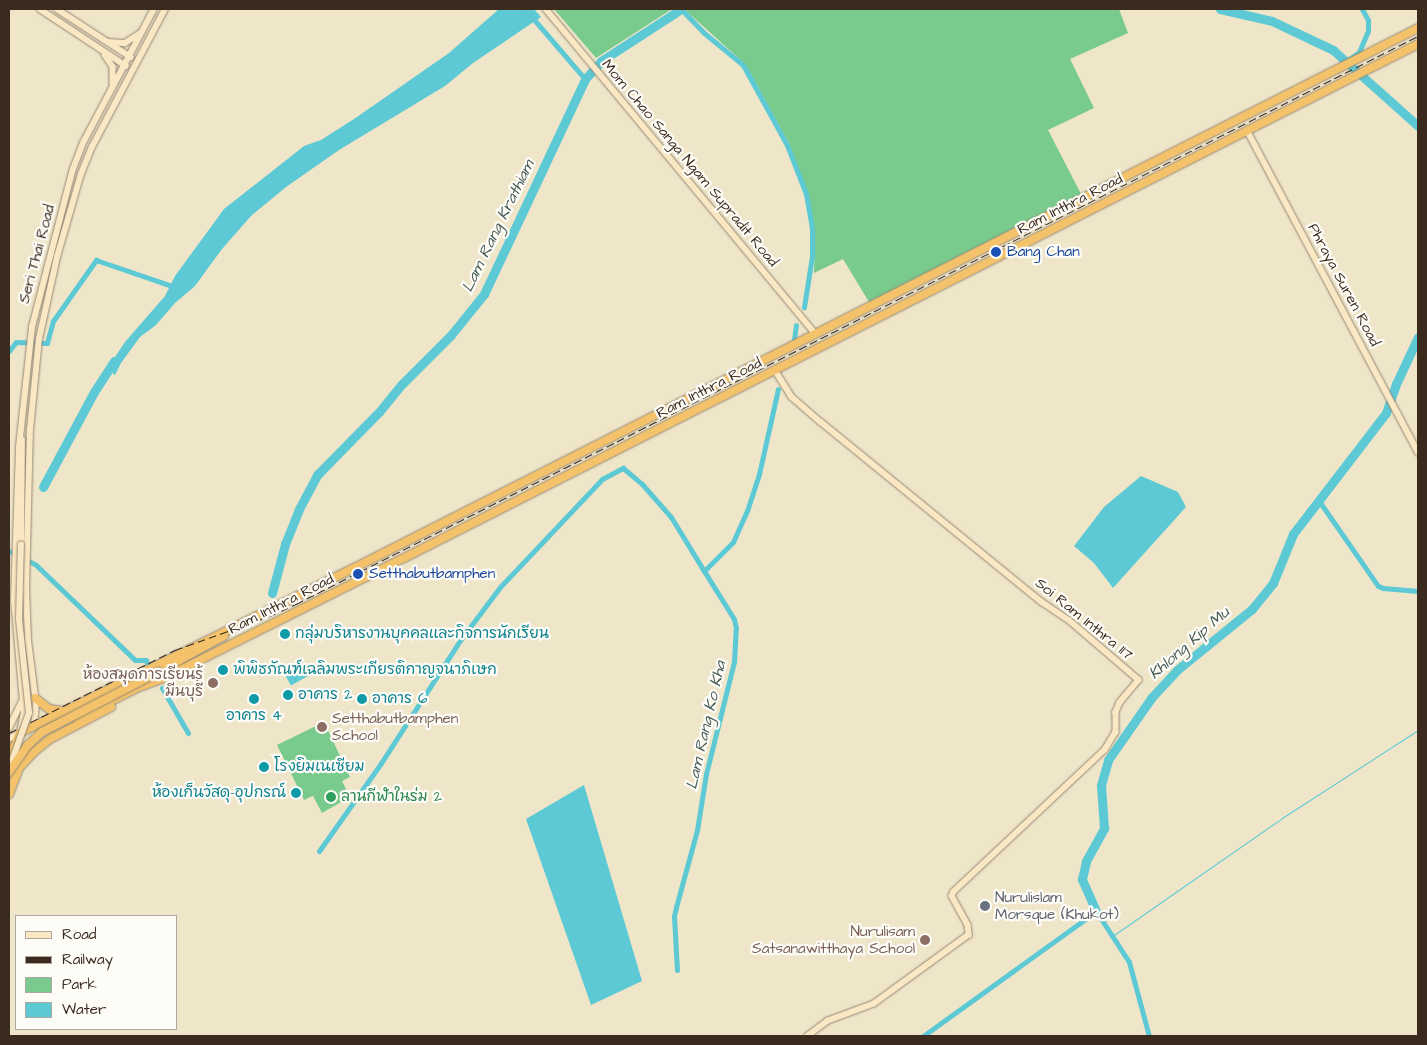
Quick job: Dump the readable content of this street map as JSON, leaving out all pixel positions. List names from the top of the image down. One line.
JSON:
{"streets":{"highway":["Ram Inthra Road"],"street":["Mom Chao Sanga Ngam Supradit Road","Seri Thai Road","Phraya Suren Road","Soi Ram Inthra 117"]},"crossings":[["Mom Chao Sanga Ngam Supradit Road","Ram Inthra Road"],["Ram Inthra Road","Seri Thai Road"],["Ram Inthra Road","Phraya Suren Road"],["Ram Inthra Road","Soi Ram Inthra 117"]],"water":["Lam Rang Krathiam","Khlong Kip Mu","Lam Rang Ko Kha"],"places":["Bang Chan","Setthabutbamphen","กลุ่มบริหารงานบุคคลและกิจการนักเรียน","พิพิธภัณฑ์เฉลิมพระเกียรติกาญจนาภิเษก","ห้องสมุดการเรียนรู้ มีนบุรี","อาคาร 2","อาคาร 4","อาคาร 6","Setthabutbamphen School","โรงยิมเนเซียม","ห้องเก็นวัสดุ-อุปกรณ์","ลานกีฬาในร่ม 2","Nurulislam Morsque (Khukot)","Nurulisam Satsanawitthaya School"],"legend":["Road","Railway","Park","Water"]}
